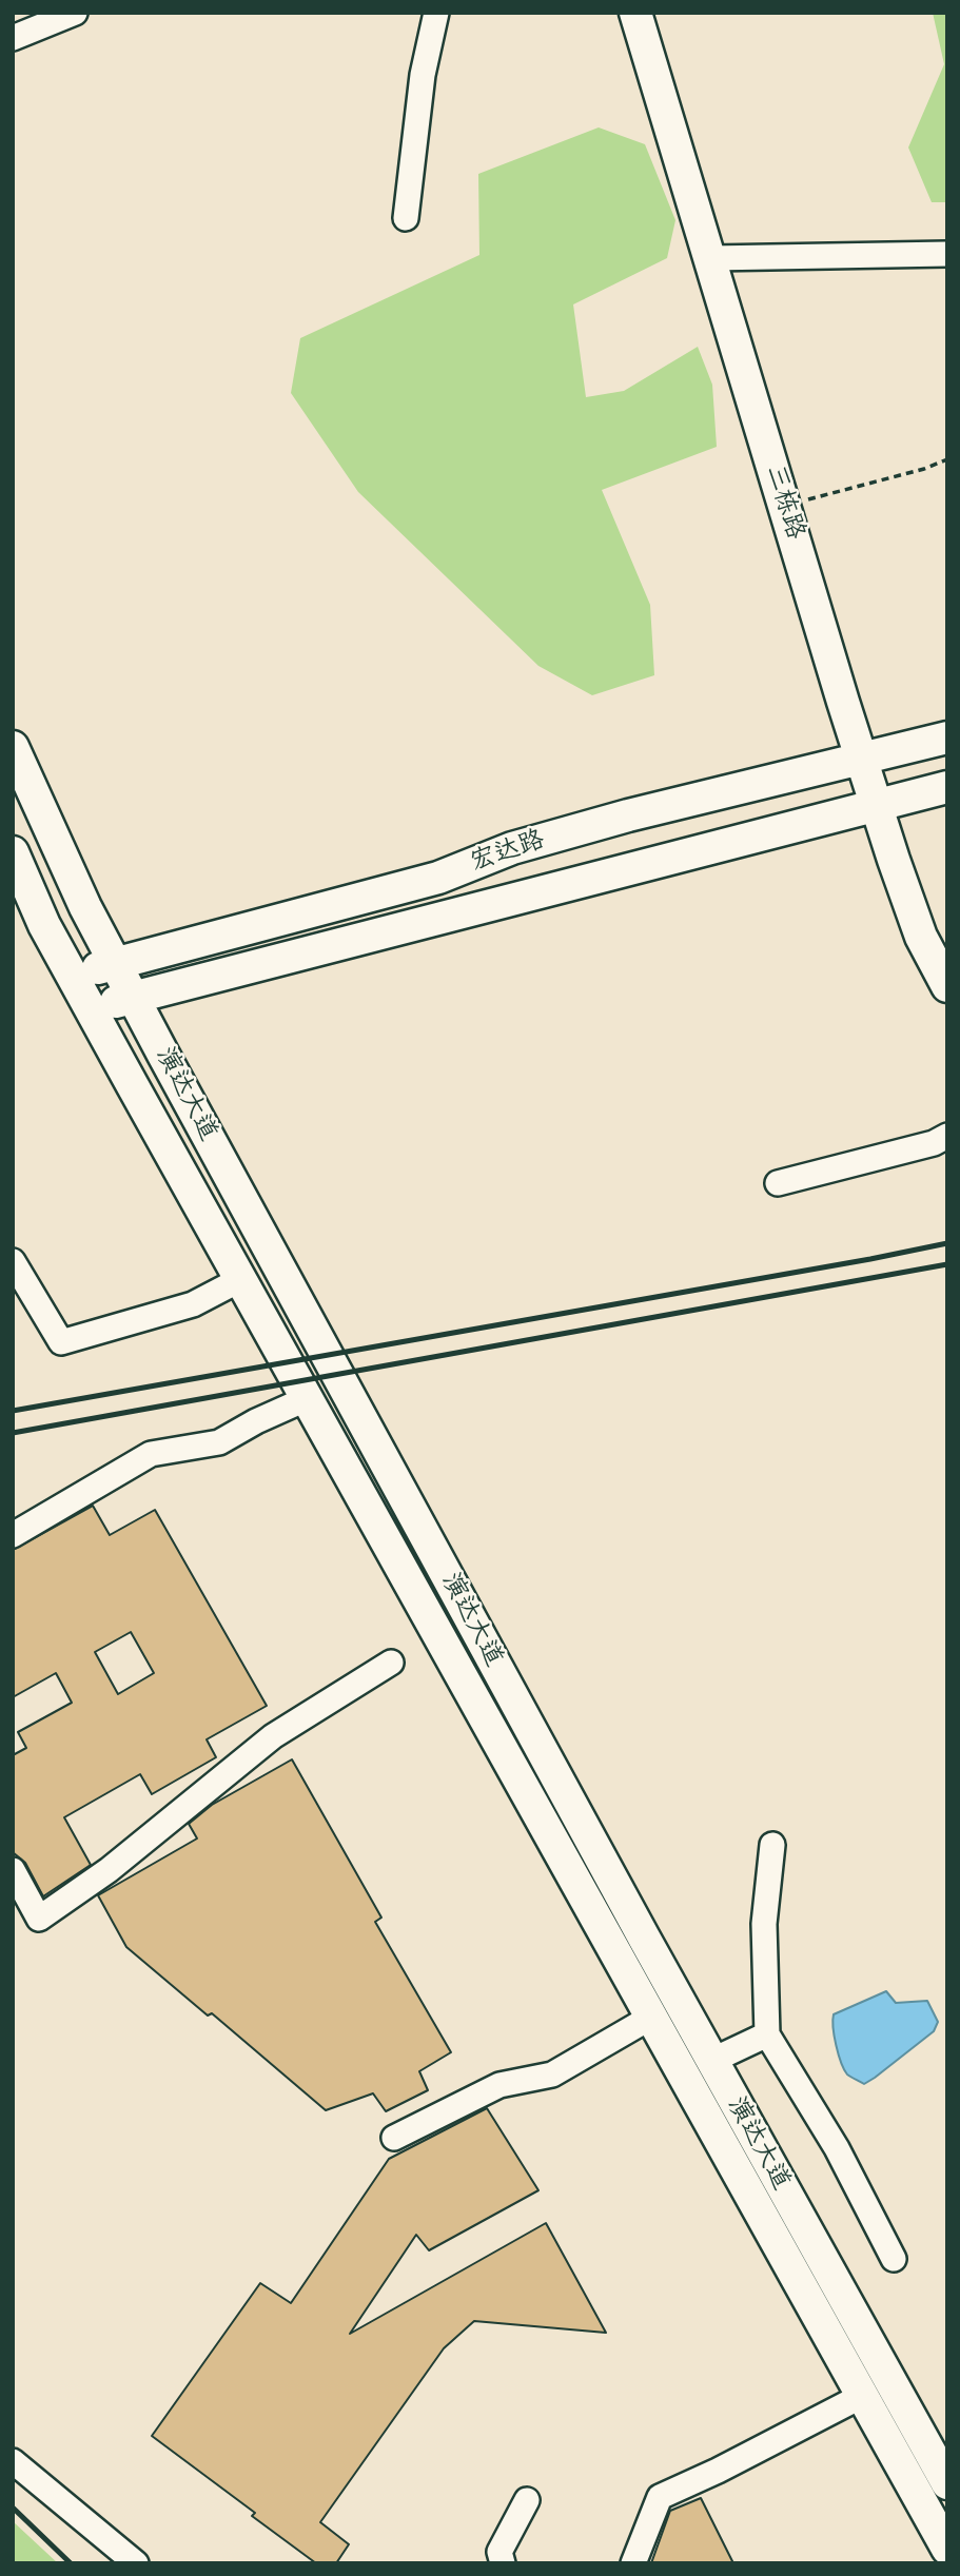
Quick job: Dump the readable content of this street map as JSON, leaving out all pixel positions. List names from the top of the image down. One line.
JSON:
{"streets":{"main road":["三栋路","宏达路","演达大道"]},"crossings":[["三栋路","宏达路"],["宏达路","演达大道"]]}
